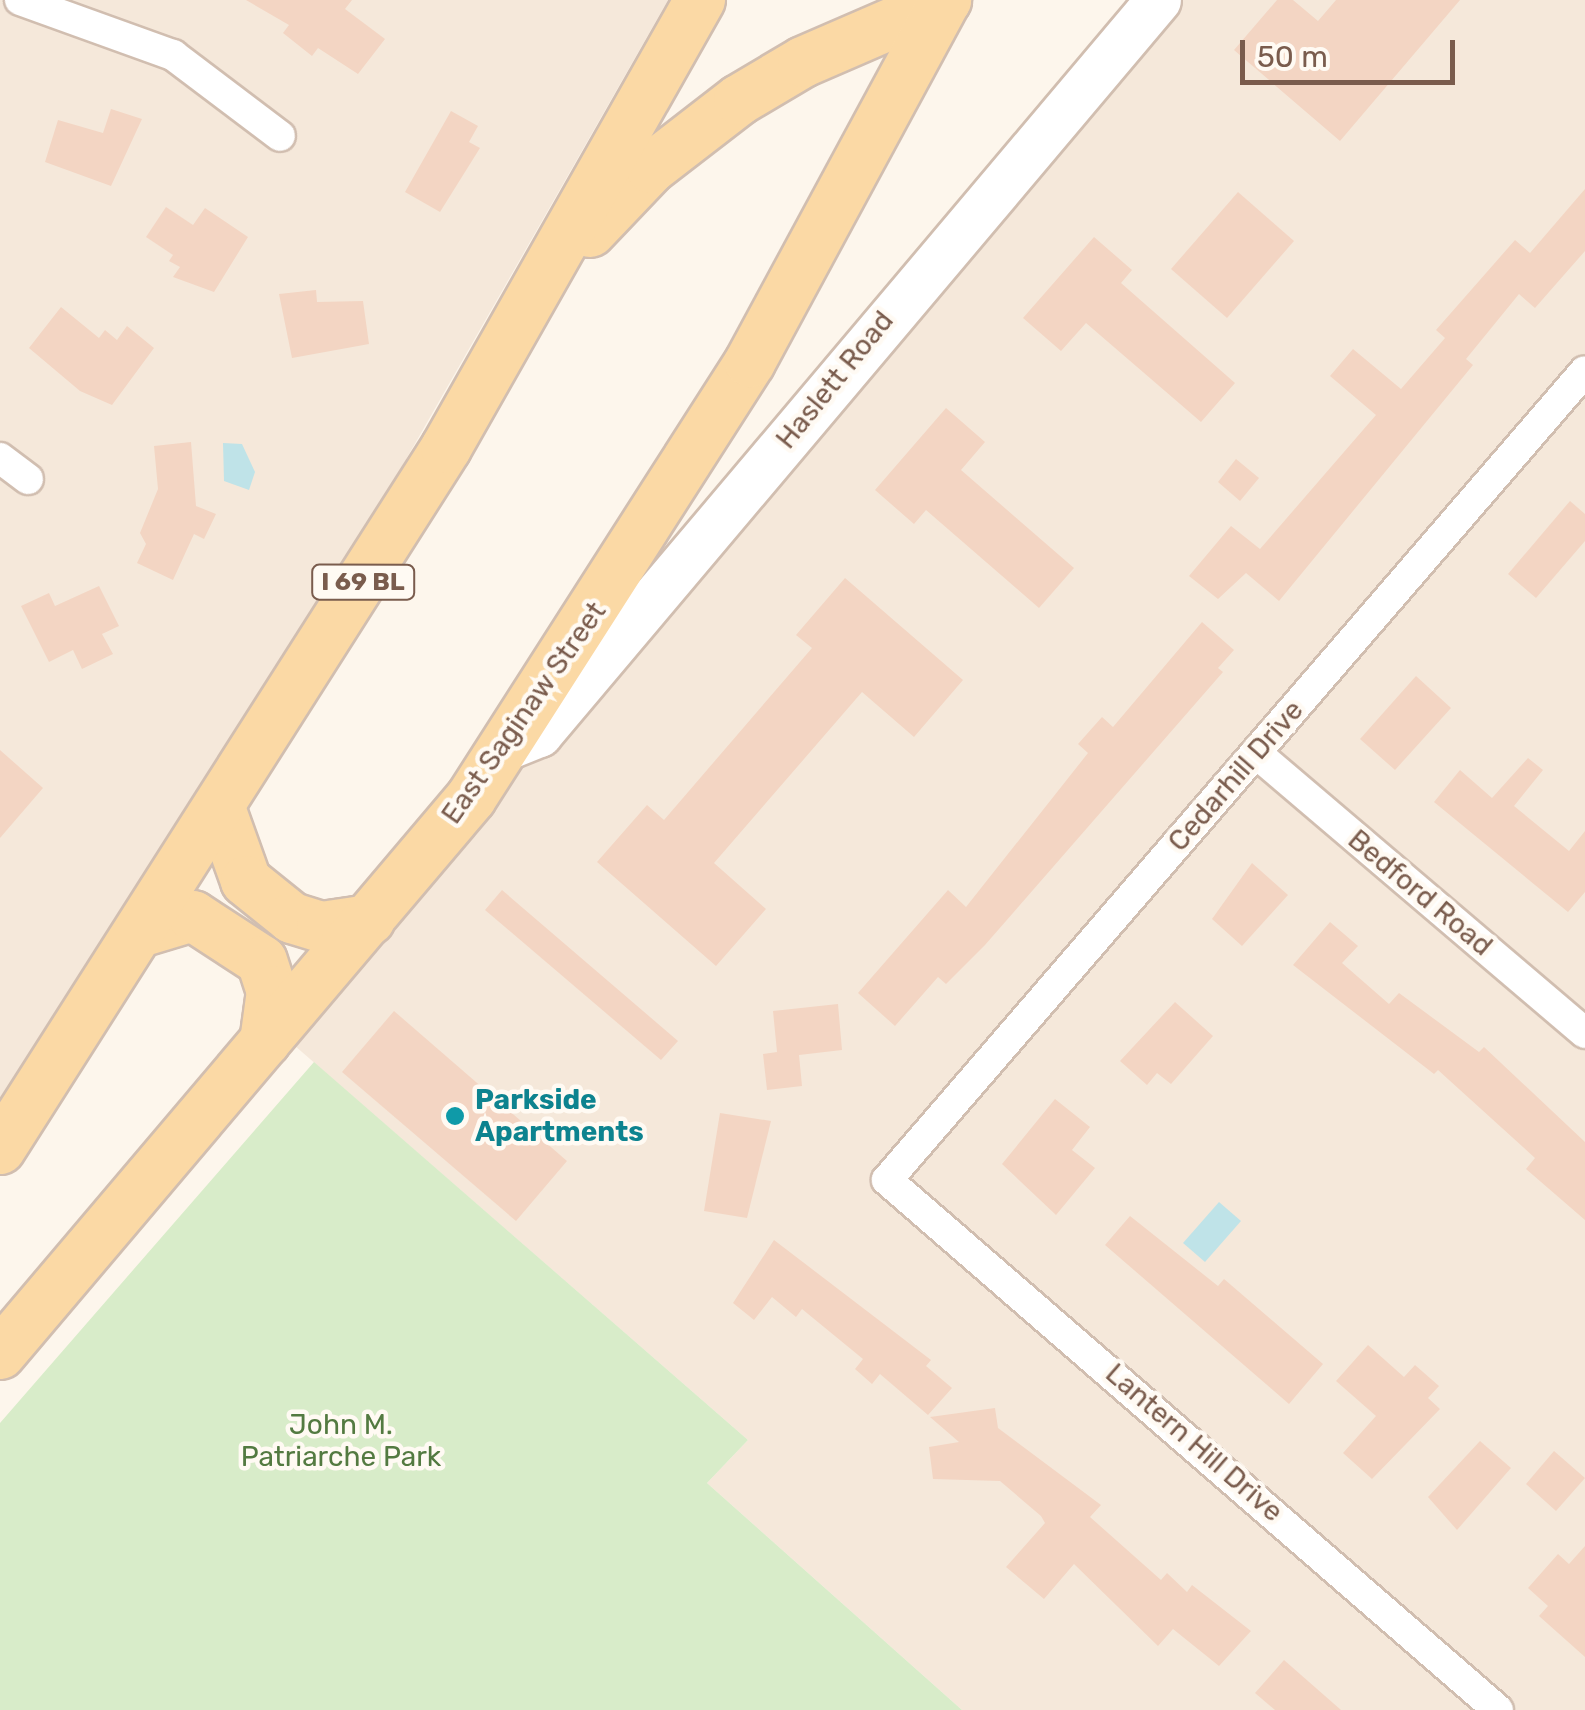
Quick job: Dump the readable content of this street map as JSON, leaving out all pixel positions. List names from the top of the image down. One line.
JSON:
{"streets":{"main road":["Haslett Road","I 69 BL","East Saginaw Street"],"street":["Cedarhill Drive","Bedford Road","Lantern Hill Drive"]},"crossings":[["Haslett Road","East Saginaw Street"],["Cedarhill Drive","Bedford Road"],["Cedarhill Drive","Lantern Hill Drive"]],"parks":["John M. Patriarche Park"],"places":["Parkside Apartments"],"scale_bar":"50 m"}
